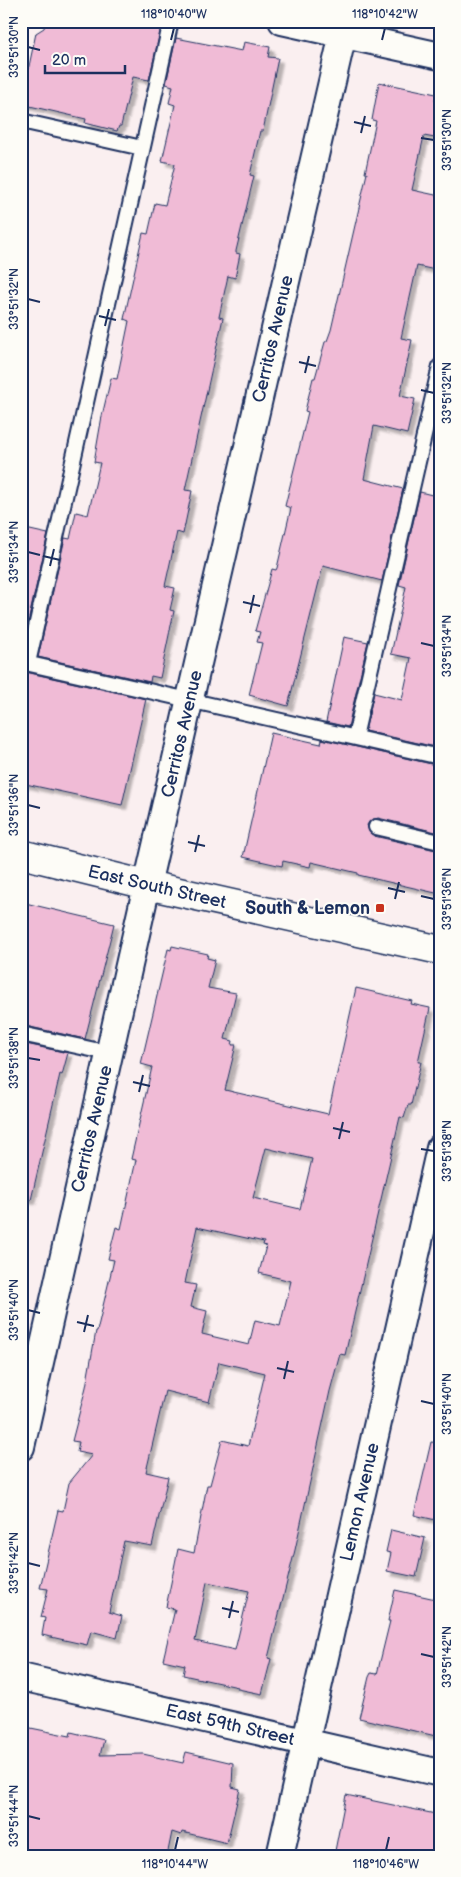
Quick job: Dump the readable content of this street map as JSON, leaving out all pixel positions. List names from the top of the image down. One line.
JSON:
{"streets":{"main road":["East South Street"],"street":["Cerritos Avenue","Lemon Avenue","East 59th Street"]},"crossings":[["Cerritos Avenue","East South Street"],["Lemon Avenue","East 59th Street"]],"places":{"transit":["South & Lemon"]},"scale_bar":"20 m","coordinates":["118°10'40\"W","118°10'42\"W","33°51'30\"N","33°51'32\"N","33°51'34\"N","33°51'36\"N","33°51'38\"N","33°51'40\"N","33°51'42\"N","33°51'44\"N","118°10'44\"W","118°10'46\"W"]}
